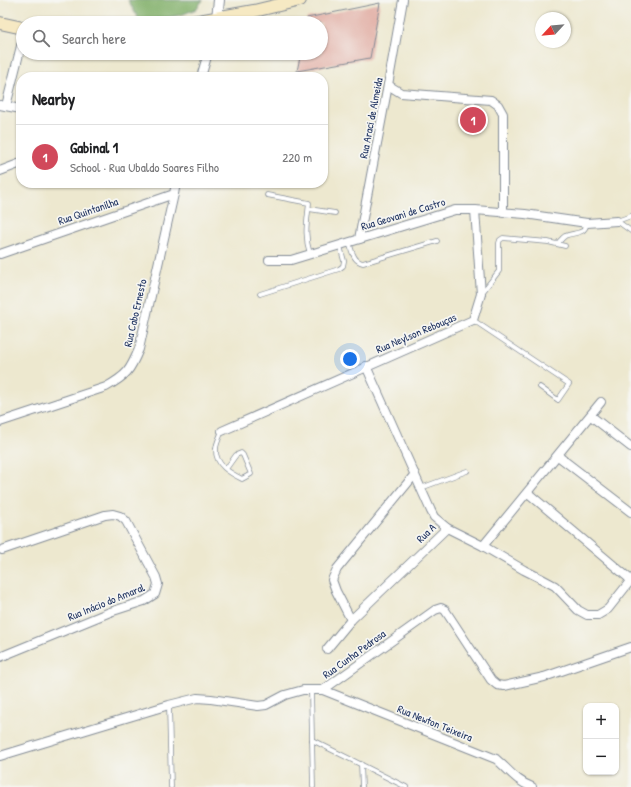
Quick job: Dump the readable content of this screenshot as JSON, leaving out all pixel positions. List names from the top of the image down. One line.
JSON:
{"streets":{"street":["Rua Araci de Almeida","Rua Quintanilha","Rua Geovani de Castro","Rua Cabo Ernesto","Rua Neylson Rebouças","Rua A","Rua Inácio do Amaral","Rua Cunha Pedrosa","Rua Newton Teixeira"]},"crossings":[["Rua Araci de Almeida","Rua Geovani de Castro"],["Rua Quintanilha","Rua Cabo Ernesto"],["Rua Geovani de Castro","Rua Neylson Rebouças"],["Rua Neylson Rebouças","Rua A"],["Rua Cunha Pedrosa","Rua Newton Teixeira"]],"north":"bottom left","page":{"search":"Search here","heading":"Nearby","pins":"1","list":[{"mark":"1","name":"Gabinal 1","note":"School · Rua Ubaldo Soares Filho","value":"220 m"}],"map_buttons":["+","−"]}}
